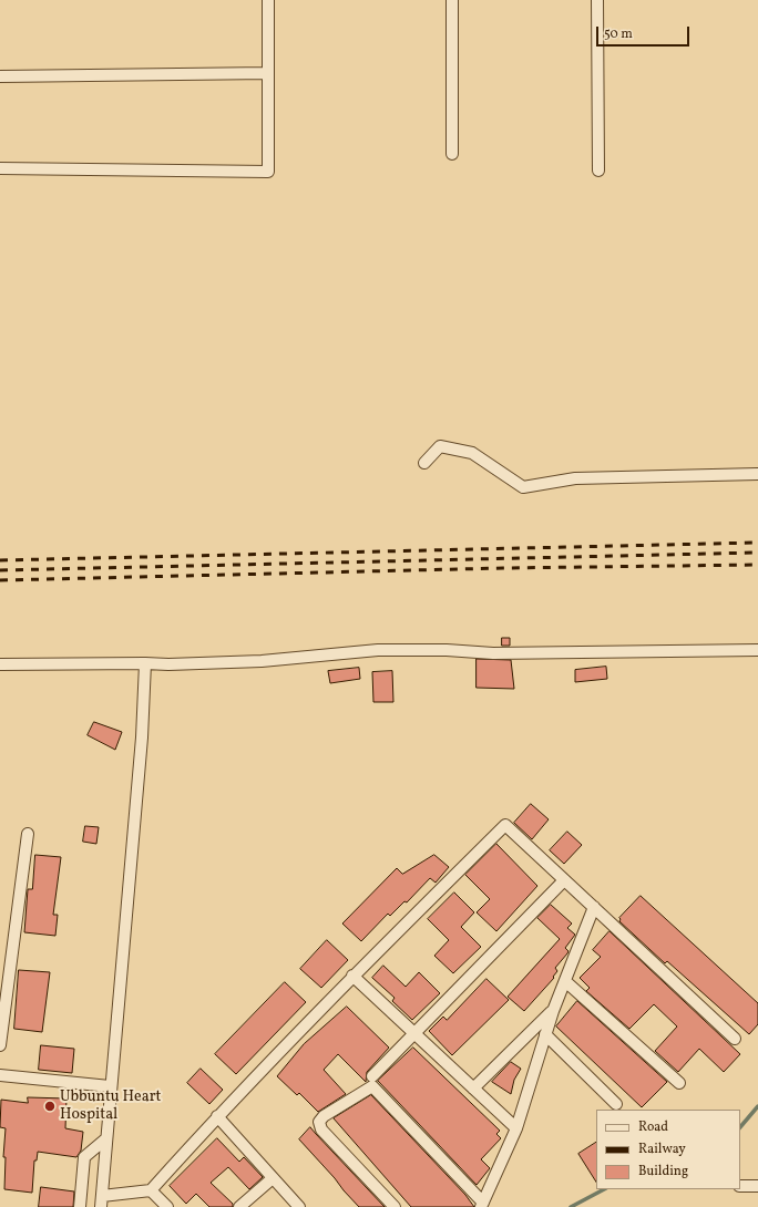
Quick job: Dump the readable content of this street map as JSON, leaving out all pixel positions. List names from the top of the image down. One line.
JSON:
{"places":["Ubbuntu Heart Hospital"],"legend":["Road","Railway","Building"],"scale_bar":"50 m"}
